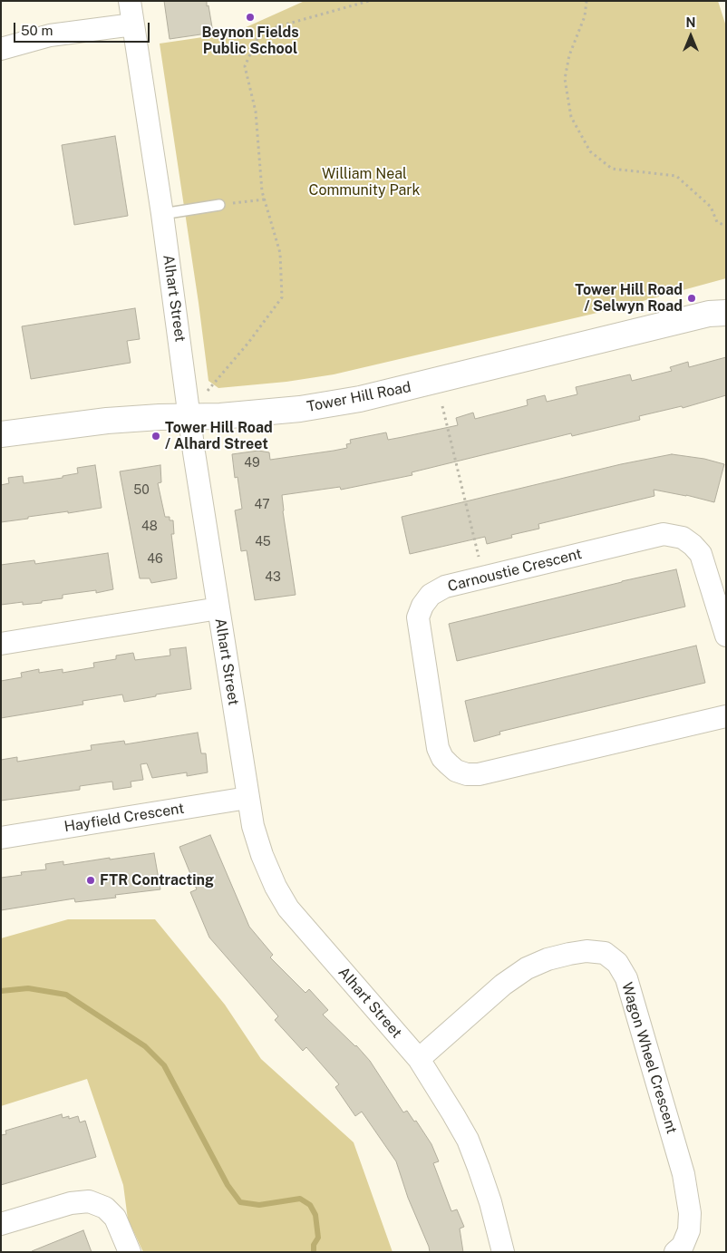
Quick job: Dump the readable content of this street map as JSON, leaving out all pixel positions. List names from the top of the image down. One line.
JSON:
{"streets":{"street":["Alhart Street","Tower Hill Road","Carnoustie Crescent","Hayfield Crescent","Wagon Wheel Crescent"]},"crossings":[["Alhart Street","Tower Hill Road"],["Alhart Street","Hayfield Crescent"],["Alhart Street","Wagon Wheel Crescent"]],"parks":["William Neal Community Park"],"places":["Beynon Fields Public School","Tower Hill Road / Selwyn Road","Tower Hill Road / Alhard Street","FTR Contracting"],"house_numbers":["49","50","47","48","45","46","43"],"scale_bar":"50 m","north":"top"}
